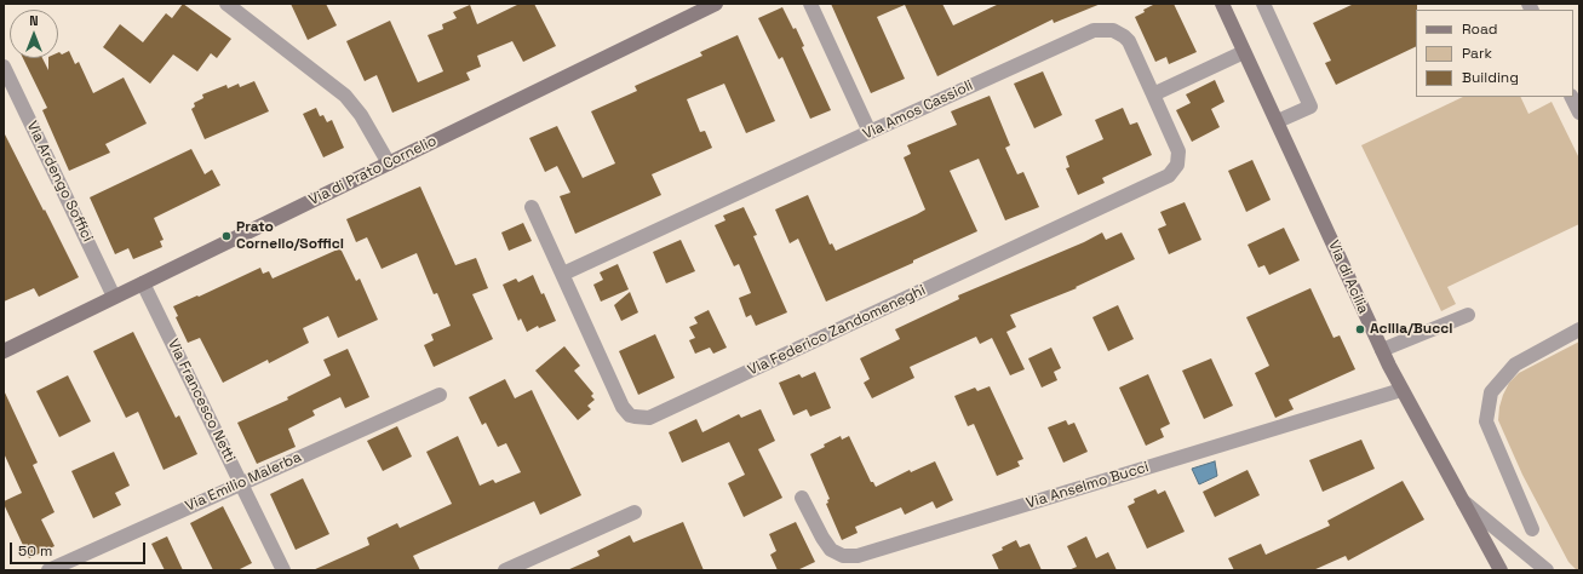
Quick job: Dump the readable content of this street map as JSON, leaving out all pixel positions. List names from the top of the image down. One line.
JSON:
{"streets":{"street":["Via Amos Cassioli","Via di Prato Cornelio","Via Ardengo Soffici","Via di Acilia","Via Federico Zandomeneghi","Via Francesco Netti","Via Emilio Malerba","Via Anselmo Bucci"]},"crossings":[["Via Amos Cassioli","Via Federico Zandomeneghi"],["Via di Prato Cornelio","Via Ardengo Soffici"],["Via di Prato Cornelio","Via Francesco Netti"],["Via di Acilia","Via Anselmo Bucci"],["Via Francesco Netti","Via Emilio Malerba"]],"places":["Prato Cornelio/Soffici","Acilia/Bucci"],"legend":["Road","Park","Building"],"scale_bar":"50 m","north":"top"}
